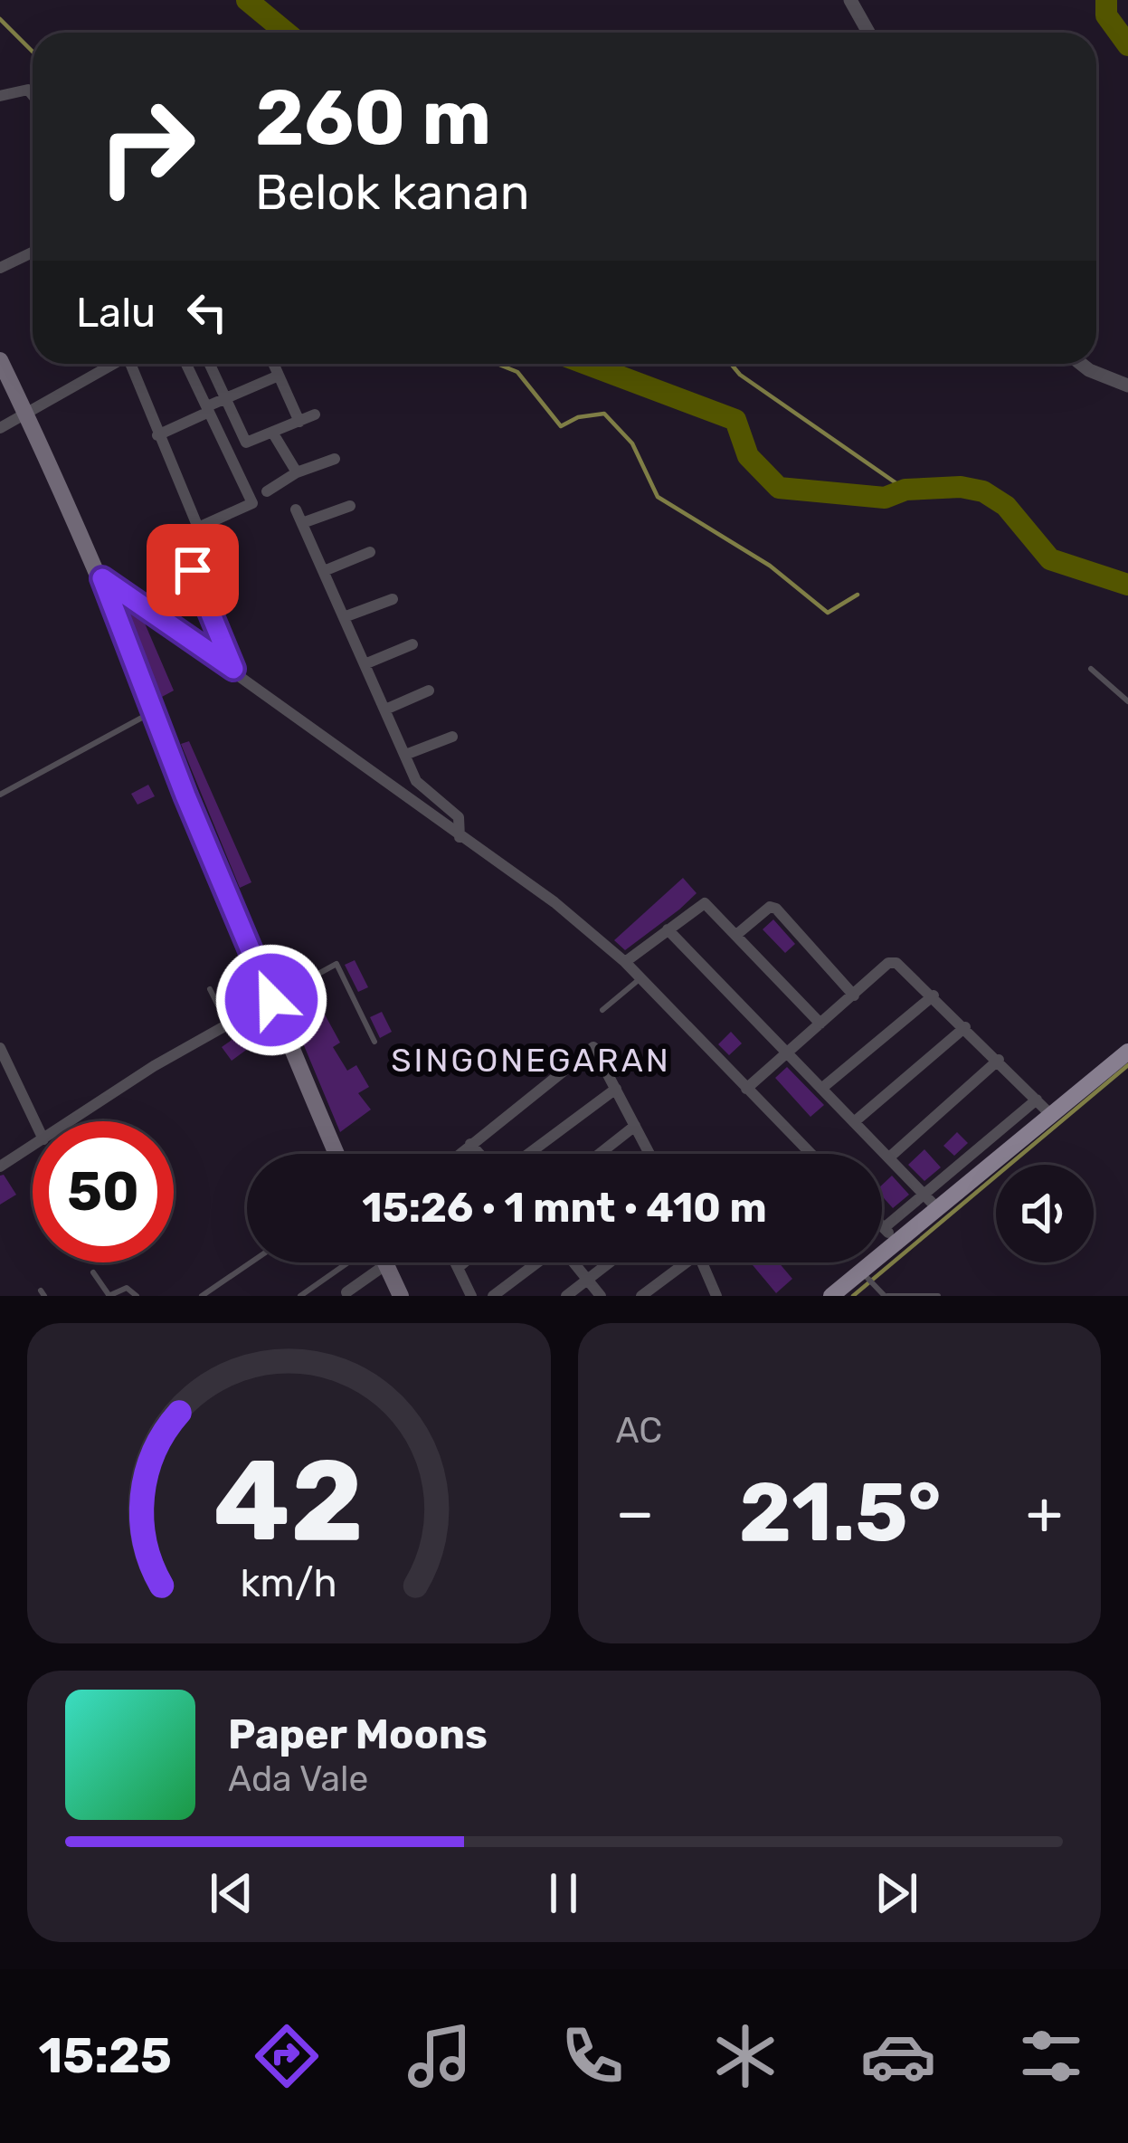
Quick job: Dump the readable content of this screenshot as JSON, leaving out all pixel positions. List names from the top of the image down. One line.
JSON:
{"districts":["SINGONEGARAN"],"page":{"turn":["260 m","Belok kanan"],"then":"Lalu","limit":"50","trip":"15:26 · 1 mnt · 410 m","tile":"AC","heat":["−","21.5°","+"],"song":["Paper Moons","Ada Vale"],"tabs":"15:25","gauge":["42","km/h"]}}
